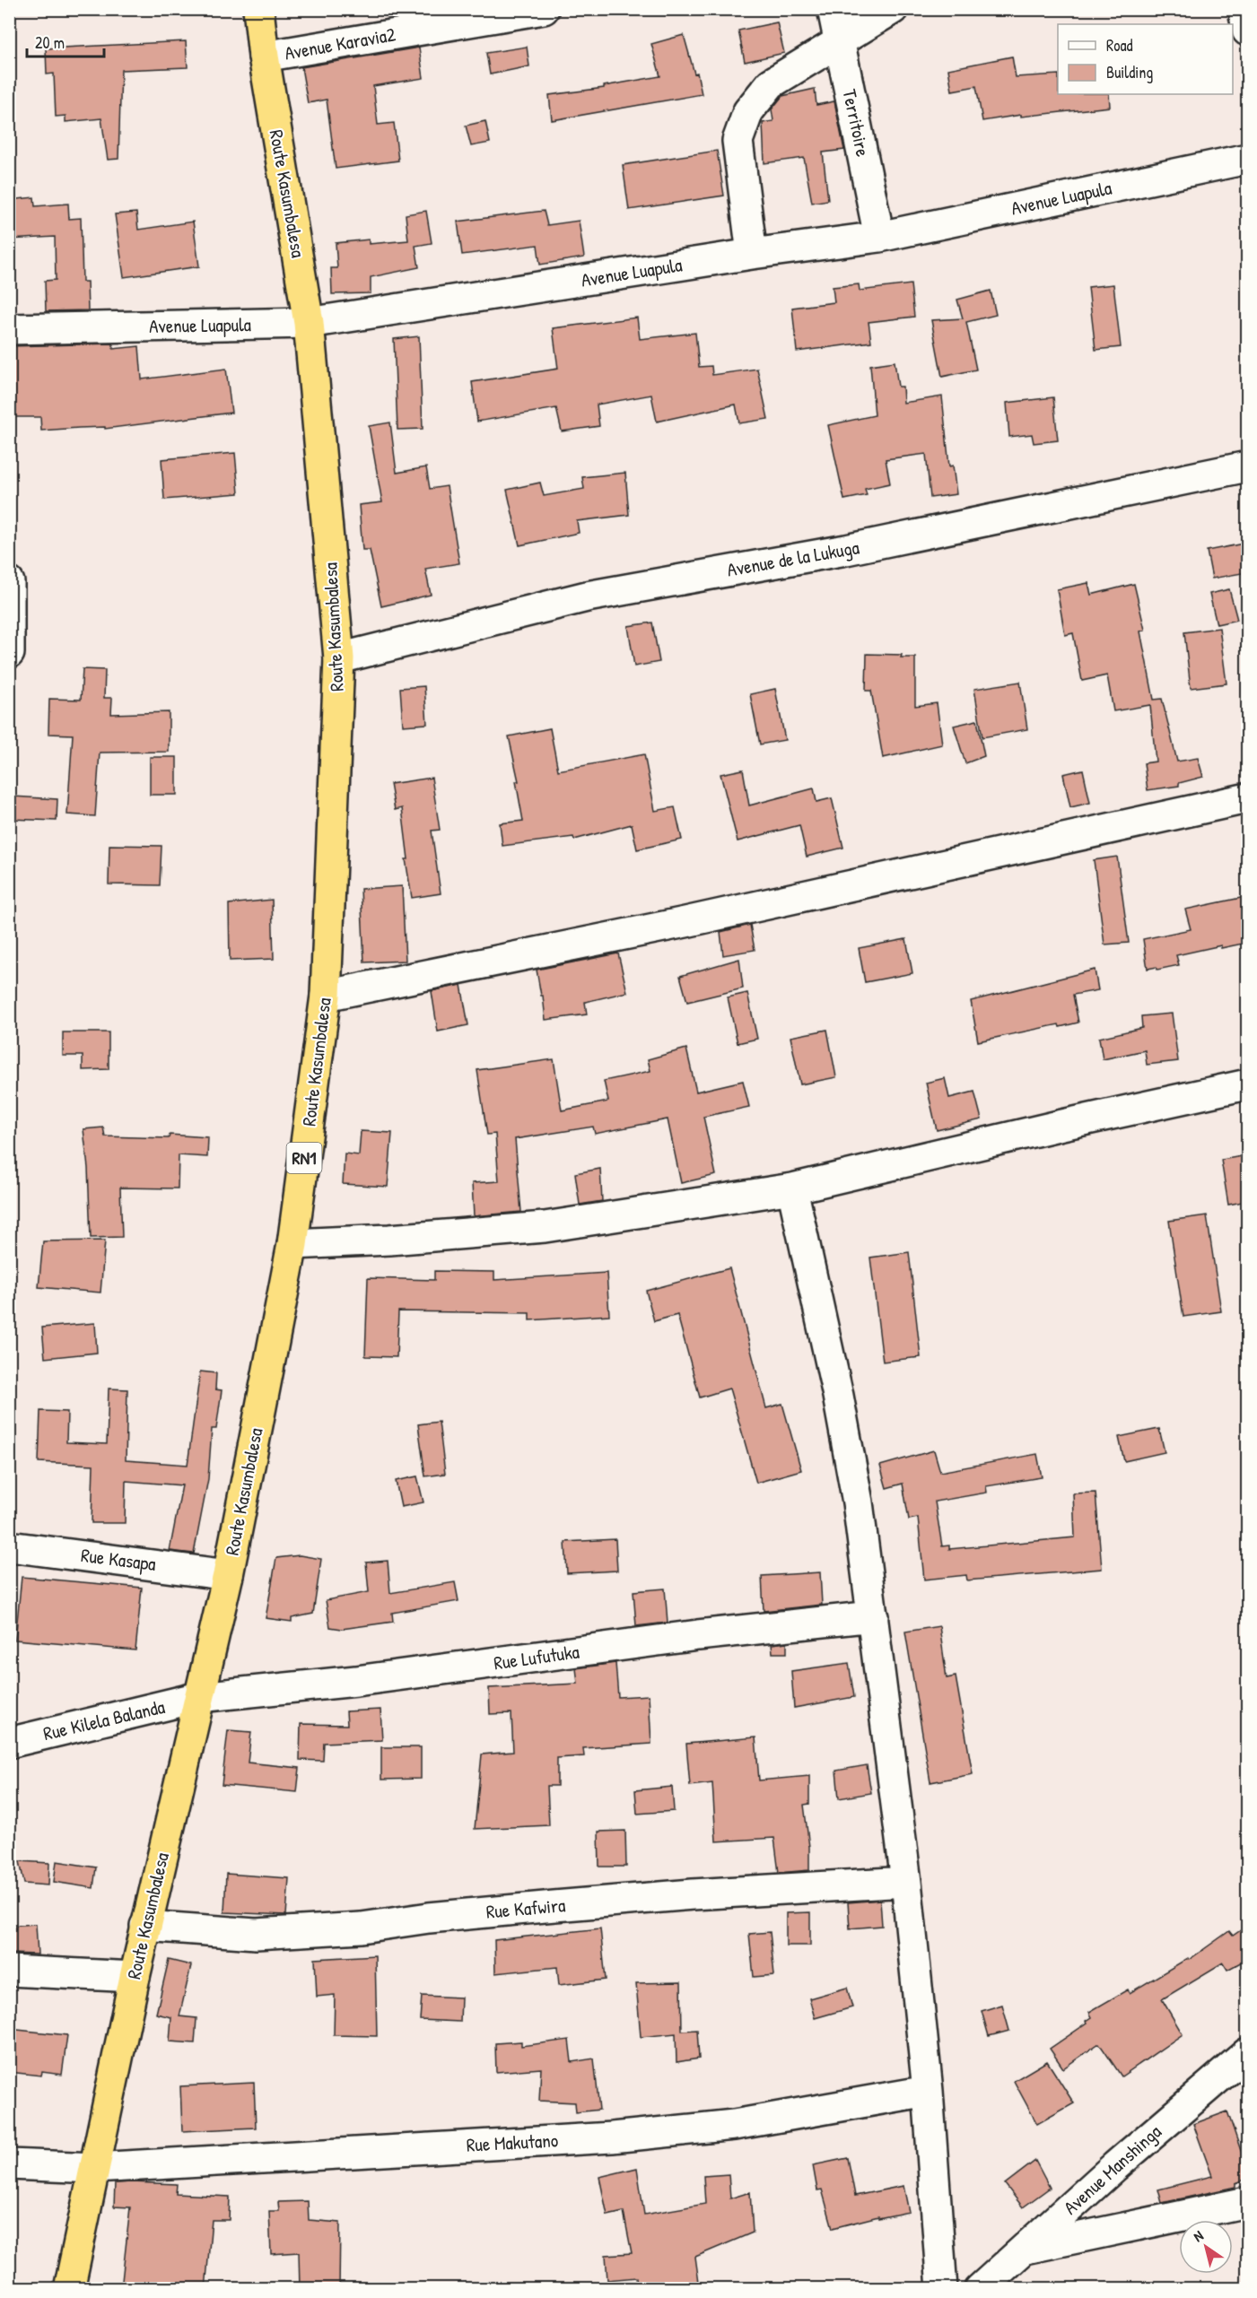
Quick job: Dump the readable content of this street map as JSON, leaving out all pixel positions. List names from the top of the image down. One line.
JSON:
{"streets":{"highway":["Route Kasumbalesa","RN1"],"street":["Avenue Karavia2","Territoire","Avenue Luapula","Avenue de la Lukuga","Rue Kasapa","Rue Lufutuka","Rue Kilela Balanda","Rue Kafwira","Rue Makutano","Avenue Manshinga"]},"crossings":[["Avenue Karavia2","Route Kasumbalesa"],["Territoire","Avenue Luapula"],["Route Kasumbalesa","Avenue Luapula"],["Route Kasumbalesa","Avenue de la Lukuga"],["Route Kasumbalesa","Rue Kasapa"],["Route Kasumbalesa","Rue Lufutuka"],["Route Kasumbalesa","Rue Kilela Balanda"],["Route Kasumbalesa","Rue Kafwira"],["Route Kasumbalesa","Rue Makutano"],["Rue Lufutuka","Rue Kilela Balanda"]],"legend":["Road","Building"],"scale_bar":"20 m","north":"top left"}
